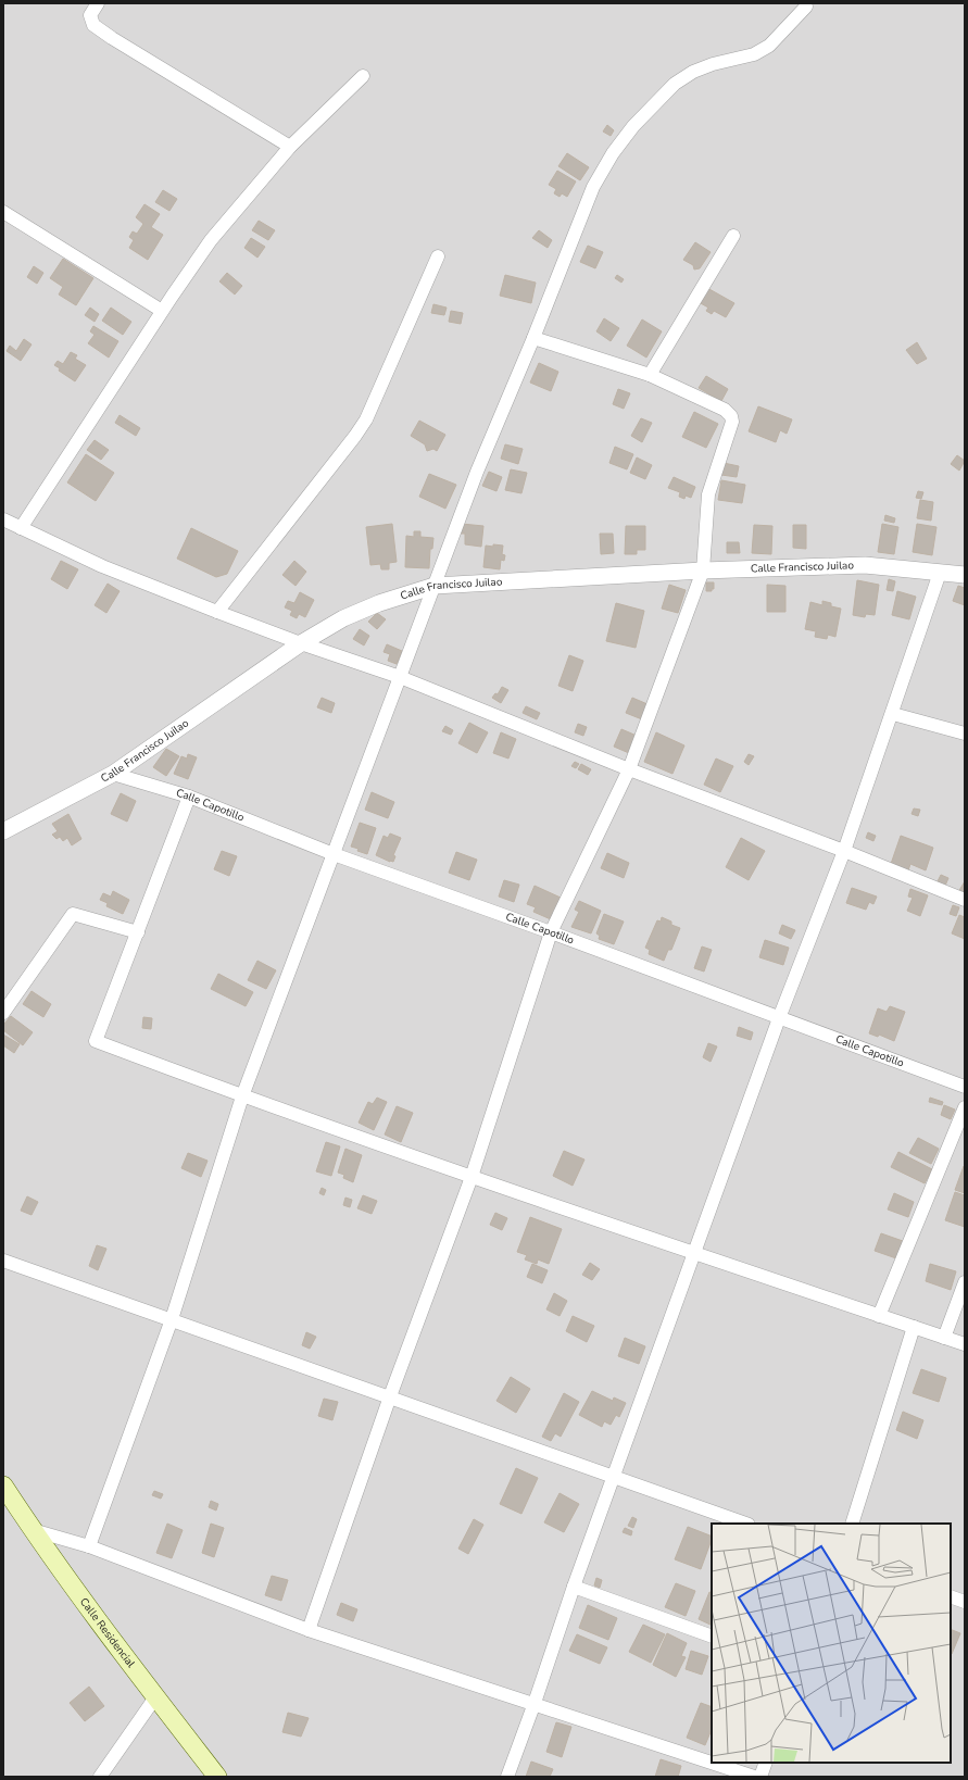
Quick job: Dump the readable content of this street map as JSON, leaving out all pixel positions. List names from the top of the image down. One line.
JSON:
{"streets":{"main road":["Calle Residencial"],"street":["Calle Francisco Juilao","Calle Capotillo"]},"crossings":[["Calle Francisco Juilao","Calle Capotillo"]]}
